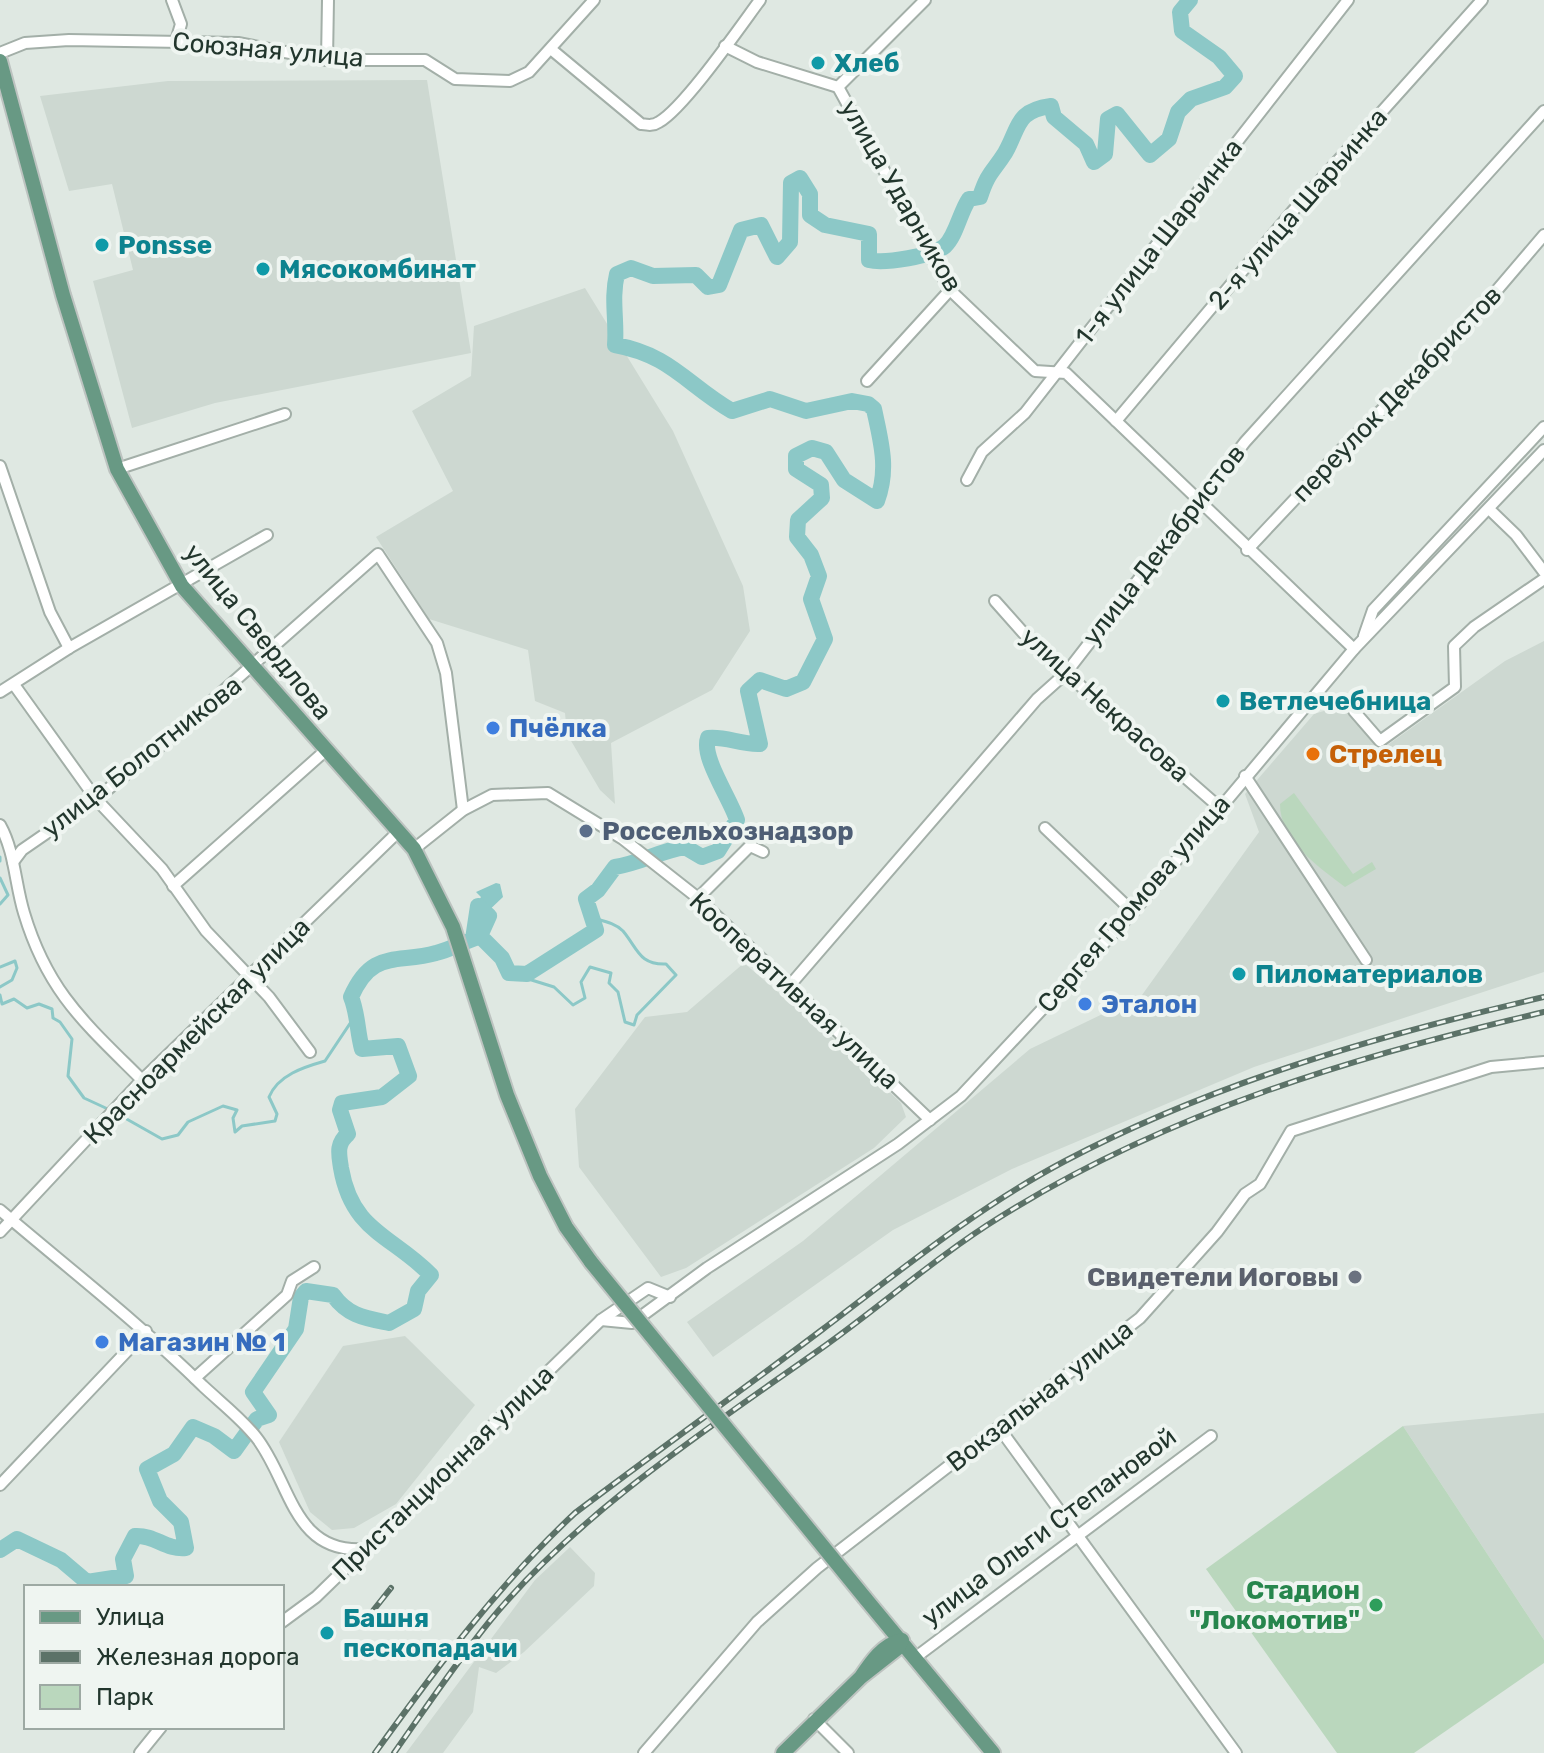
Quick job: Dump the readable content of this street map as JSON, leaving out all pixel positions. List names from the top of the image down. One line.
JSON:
{"streets":{"main road":["улица Свердлова"],"street":["Союзная улица","улица Ударников","2-я улица Шарьинка","1-я улица Шарьинка","переулок Декабристов","улица Декабристов","улица Некрасова","улица Болотникова","Сергея Громова улица","Кооперативная улица","Красноармейская улица","Вокзальная улица","Пристанционная улица","улица Ольги Степановой"]},"crossings":[["улица Ударников","2-я улица Шарьинка"],["улица Ударников","1-я улица Шарьинка"],["улица Ударников","переулок Декабристов"],["улица Ударников","улица Декабристов"],["улица Ударников","Сергея Громова улица"],["улица Декабристов","улица Некрасова"],["улица Декабристов","Кооперативная улица"],["улица Свердлова","улица Болотникова"],["улица Свердлова","Красноармейская улица"],["улица Свердлова","улица Ольги Степановой"],["улица Некрасова","Сергея Громова улица"],["улица Болотникова","Кооперативная улица"],["Сергея Громова улица","Кооперативная улица"],["Сергея Громова улица","Пристанционная улица"]],"places":["Хлеб","Ponsse","Мясокомбинат","Ветлечебница","Пчёлка","Стрелец","Россельхознадзор","Пиломатериалов","Эталон","Свидетели Иоговы","Магазин № 1","Стадион \"Локомотив\"","Башня пескопадачи"],"legend":["Улица","Железная дорога","Парк"]}
